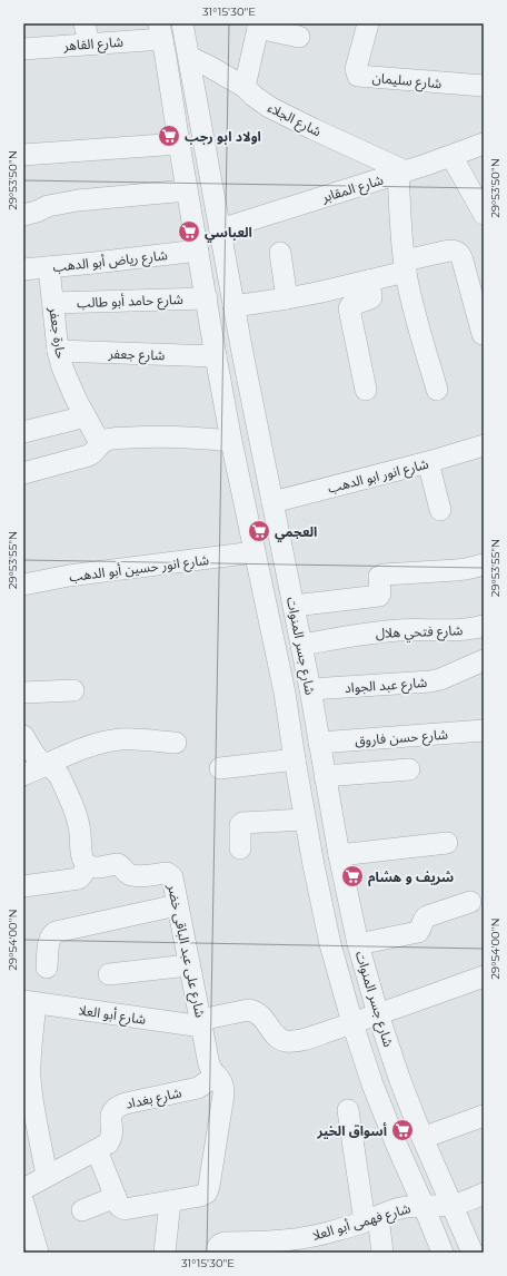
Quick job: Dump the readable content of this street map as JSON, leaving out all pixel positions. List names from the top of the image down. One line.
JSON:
{"streets":{"street":["شارع القاهر","شارع سليمان","شارع الجلاء","شارع المقابر","شارع رياض أبو الدهب","شارع حامد أبو طالب","حارة جعفر","شارع جعفر","شارع انور ابو الدهب","شارع انور حسين أبو الدهب","شارع فتحي هلال","شارع جسر المنوات","شارع عبد الجواد","شارع حسن فاروق","شارع على عبد الباقى خضر","شارع أبو العلا","شارع بغداد","شارع فهمى أبو العلا"]},"crossings":[["شارع القاهر","شارع جسر المنوات"],["شارع الجلاء","شارع المقابر"],["شارع الجلاء","شارع جسر المنوات"],["شارع المقابر","شارع جسر المنوات"],["شارع رياض أبو الدهب","حارة جعفر"],["شارع رياض أبو الدهب","شارع جسر المنوات"],["شارع حامد أبو طالب","حارة جعفر"],["شارع حامد أبو طالب","شارع جسر المنوات"],["حارة جعفر","شارع جعفر"],["شارع جعفر","شارع جسر المنوات"],["شارع انور ابو الدهب","شارع جسر المنوات"],["شارع انور حسين أبو الدهب","شارع جسر المنوات"],["شارع فتحي هلال","شارع جسر المنوات"],["شارع جسر المنوات","شارع عبد الجواد"],["شارع جسر المنوات","شارع حسن فاروق"],["شارع جسر المنوات","شارع فهمى أبو العلا"],["شارع على عبد الباقى خضر","شارع أبو العلا"],["شارع على عبد الباقى خضر","شارع بغداد"]],"places":{"supermarket":["اولاد ابو رجب","العباسي","العجمي","شريف و هشام","أسواق الخير"]},"coordinates":["31°15'30\"E","29°53'50\"N","29°53'55\"N","29°54'00\"N"]}
